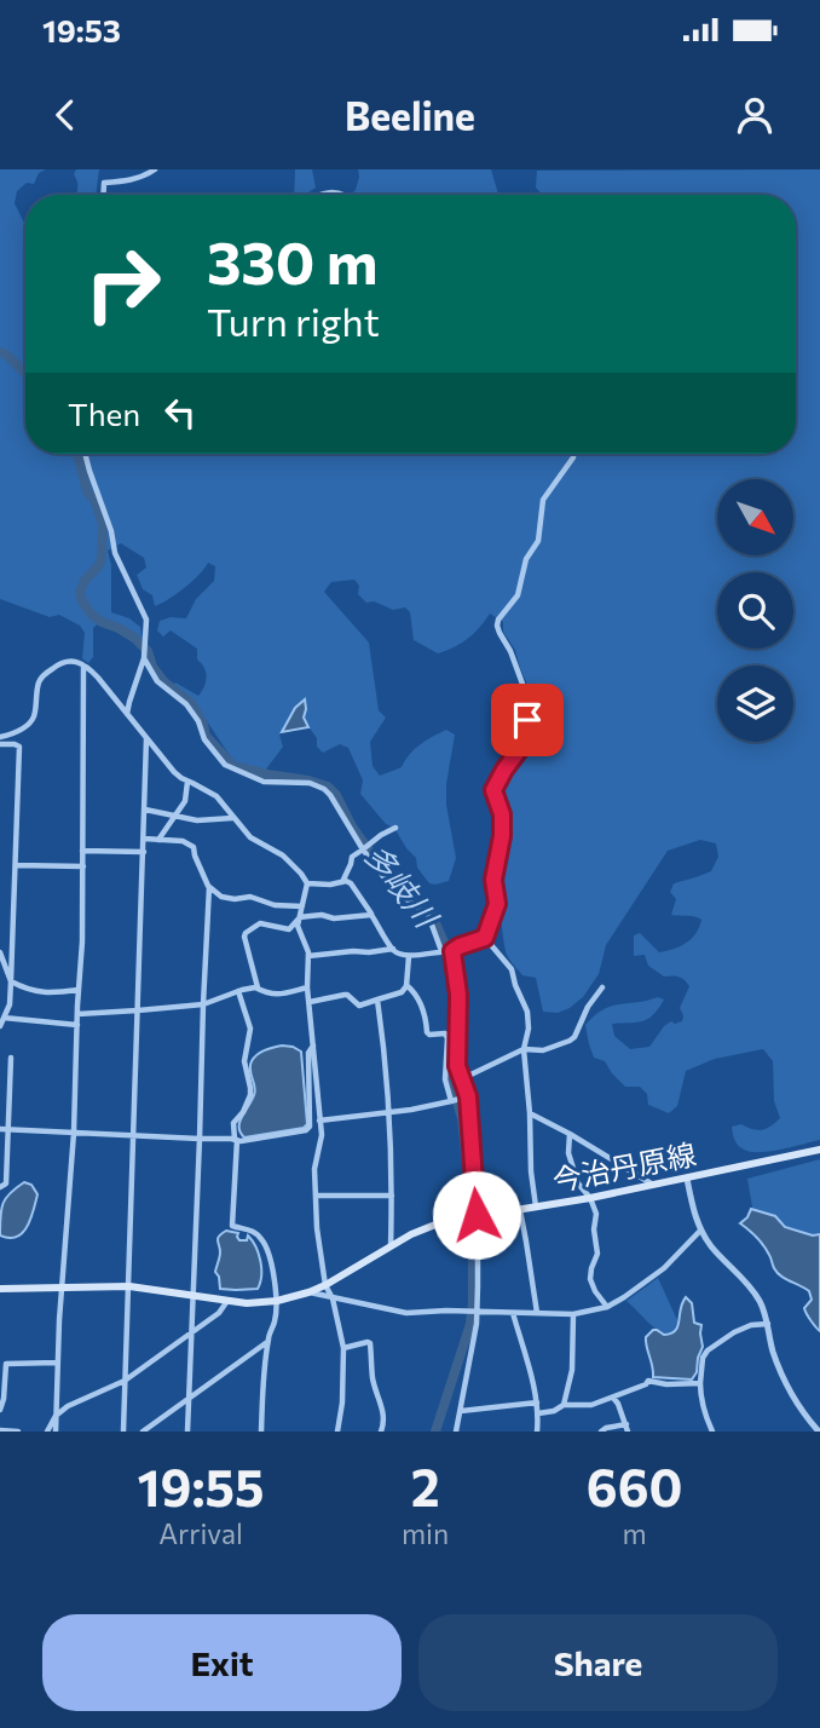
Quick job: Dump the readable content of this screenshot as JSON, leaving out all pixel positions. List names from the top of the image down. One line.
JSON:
{"streets":{"main road":["今治丹原線"]},"water":["多岐川"],"north":"bottom right","page":{"status":"19:53","header":"Beeline","turn":["330 m","Turn right"],"then":"Then","eta":["19:55","Arrival","2","min","660","m"],"buttons":["Exit","Share"]}}
